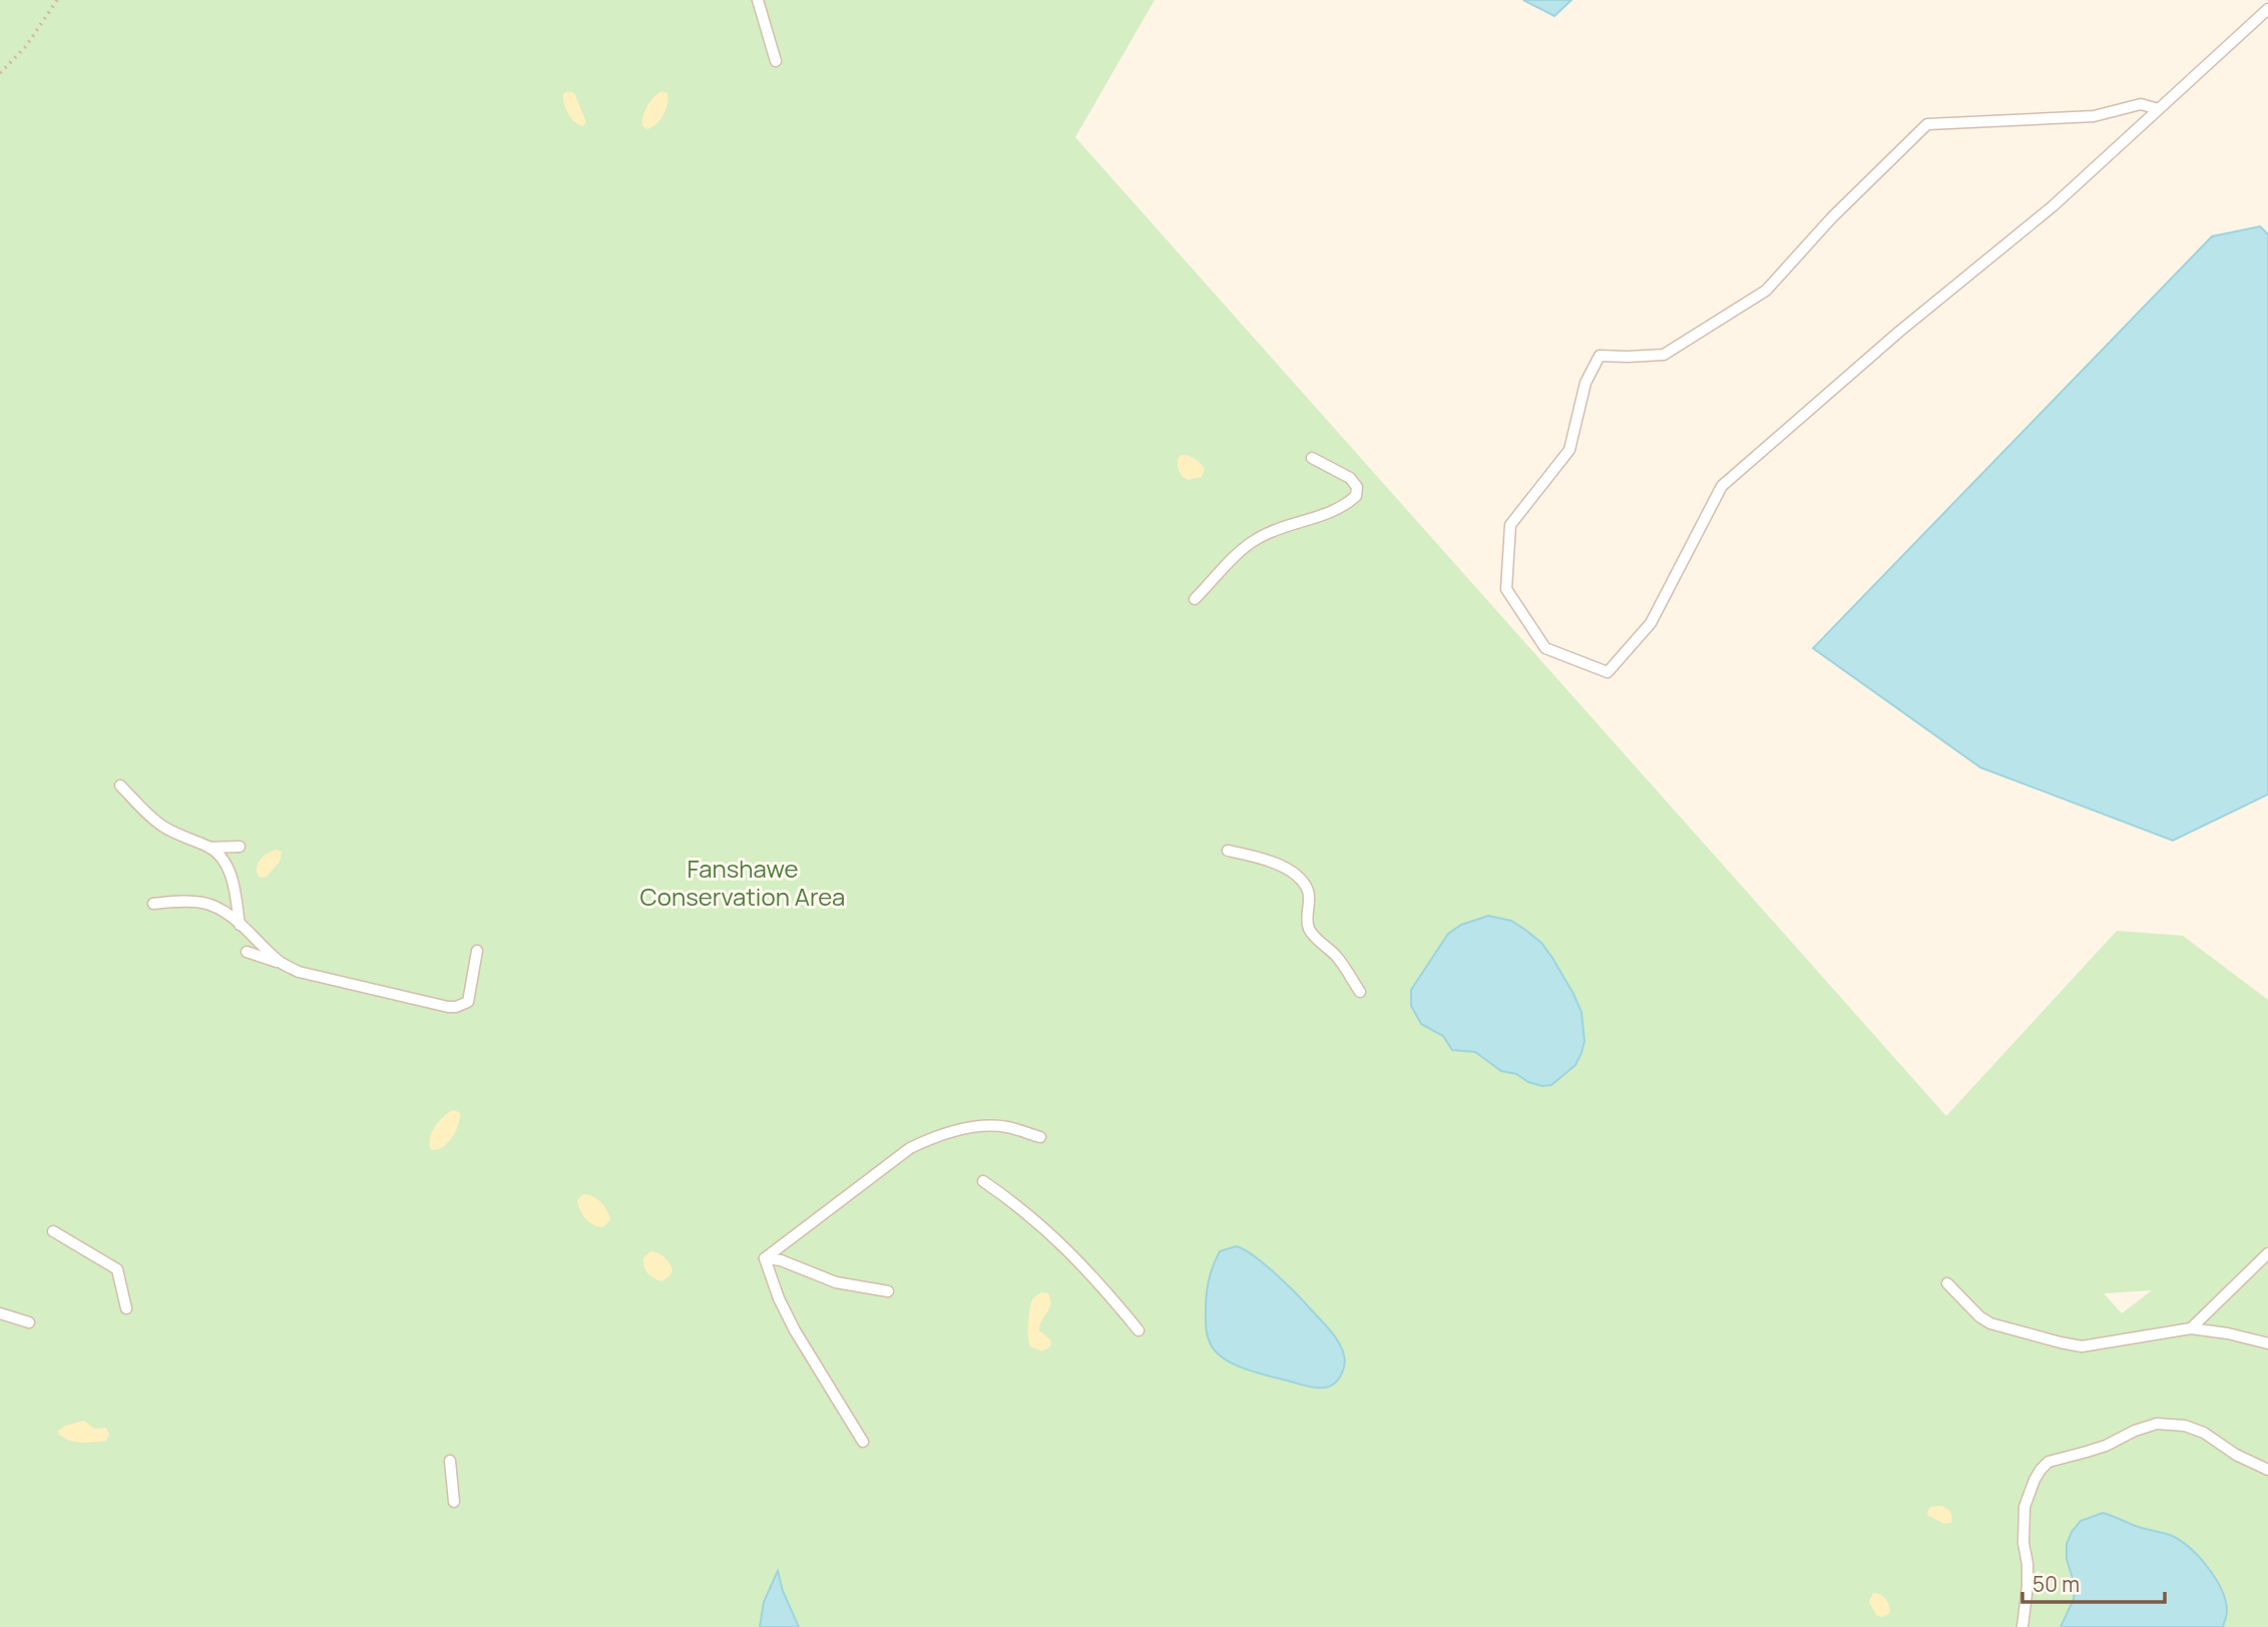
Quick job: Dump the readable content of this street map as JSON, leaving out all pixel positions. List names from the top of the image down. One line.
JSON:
{"parks":["Fanshawe Conservation Area"],"scale_bar":"50 m"}
